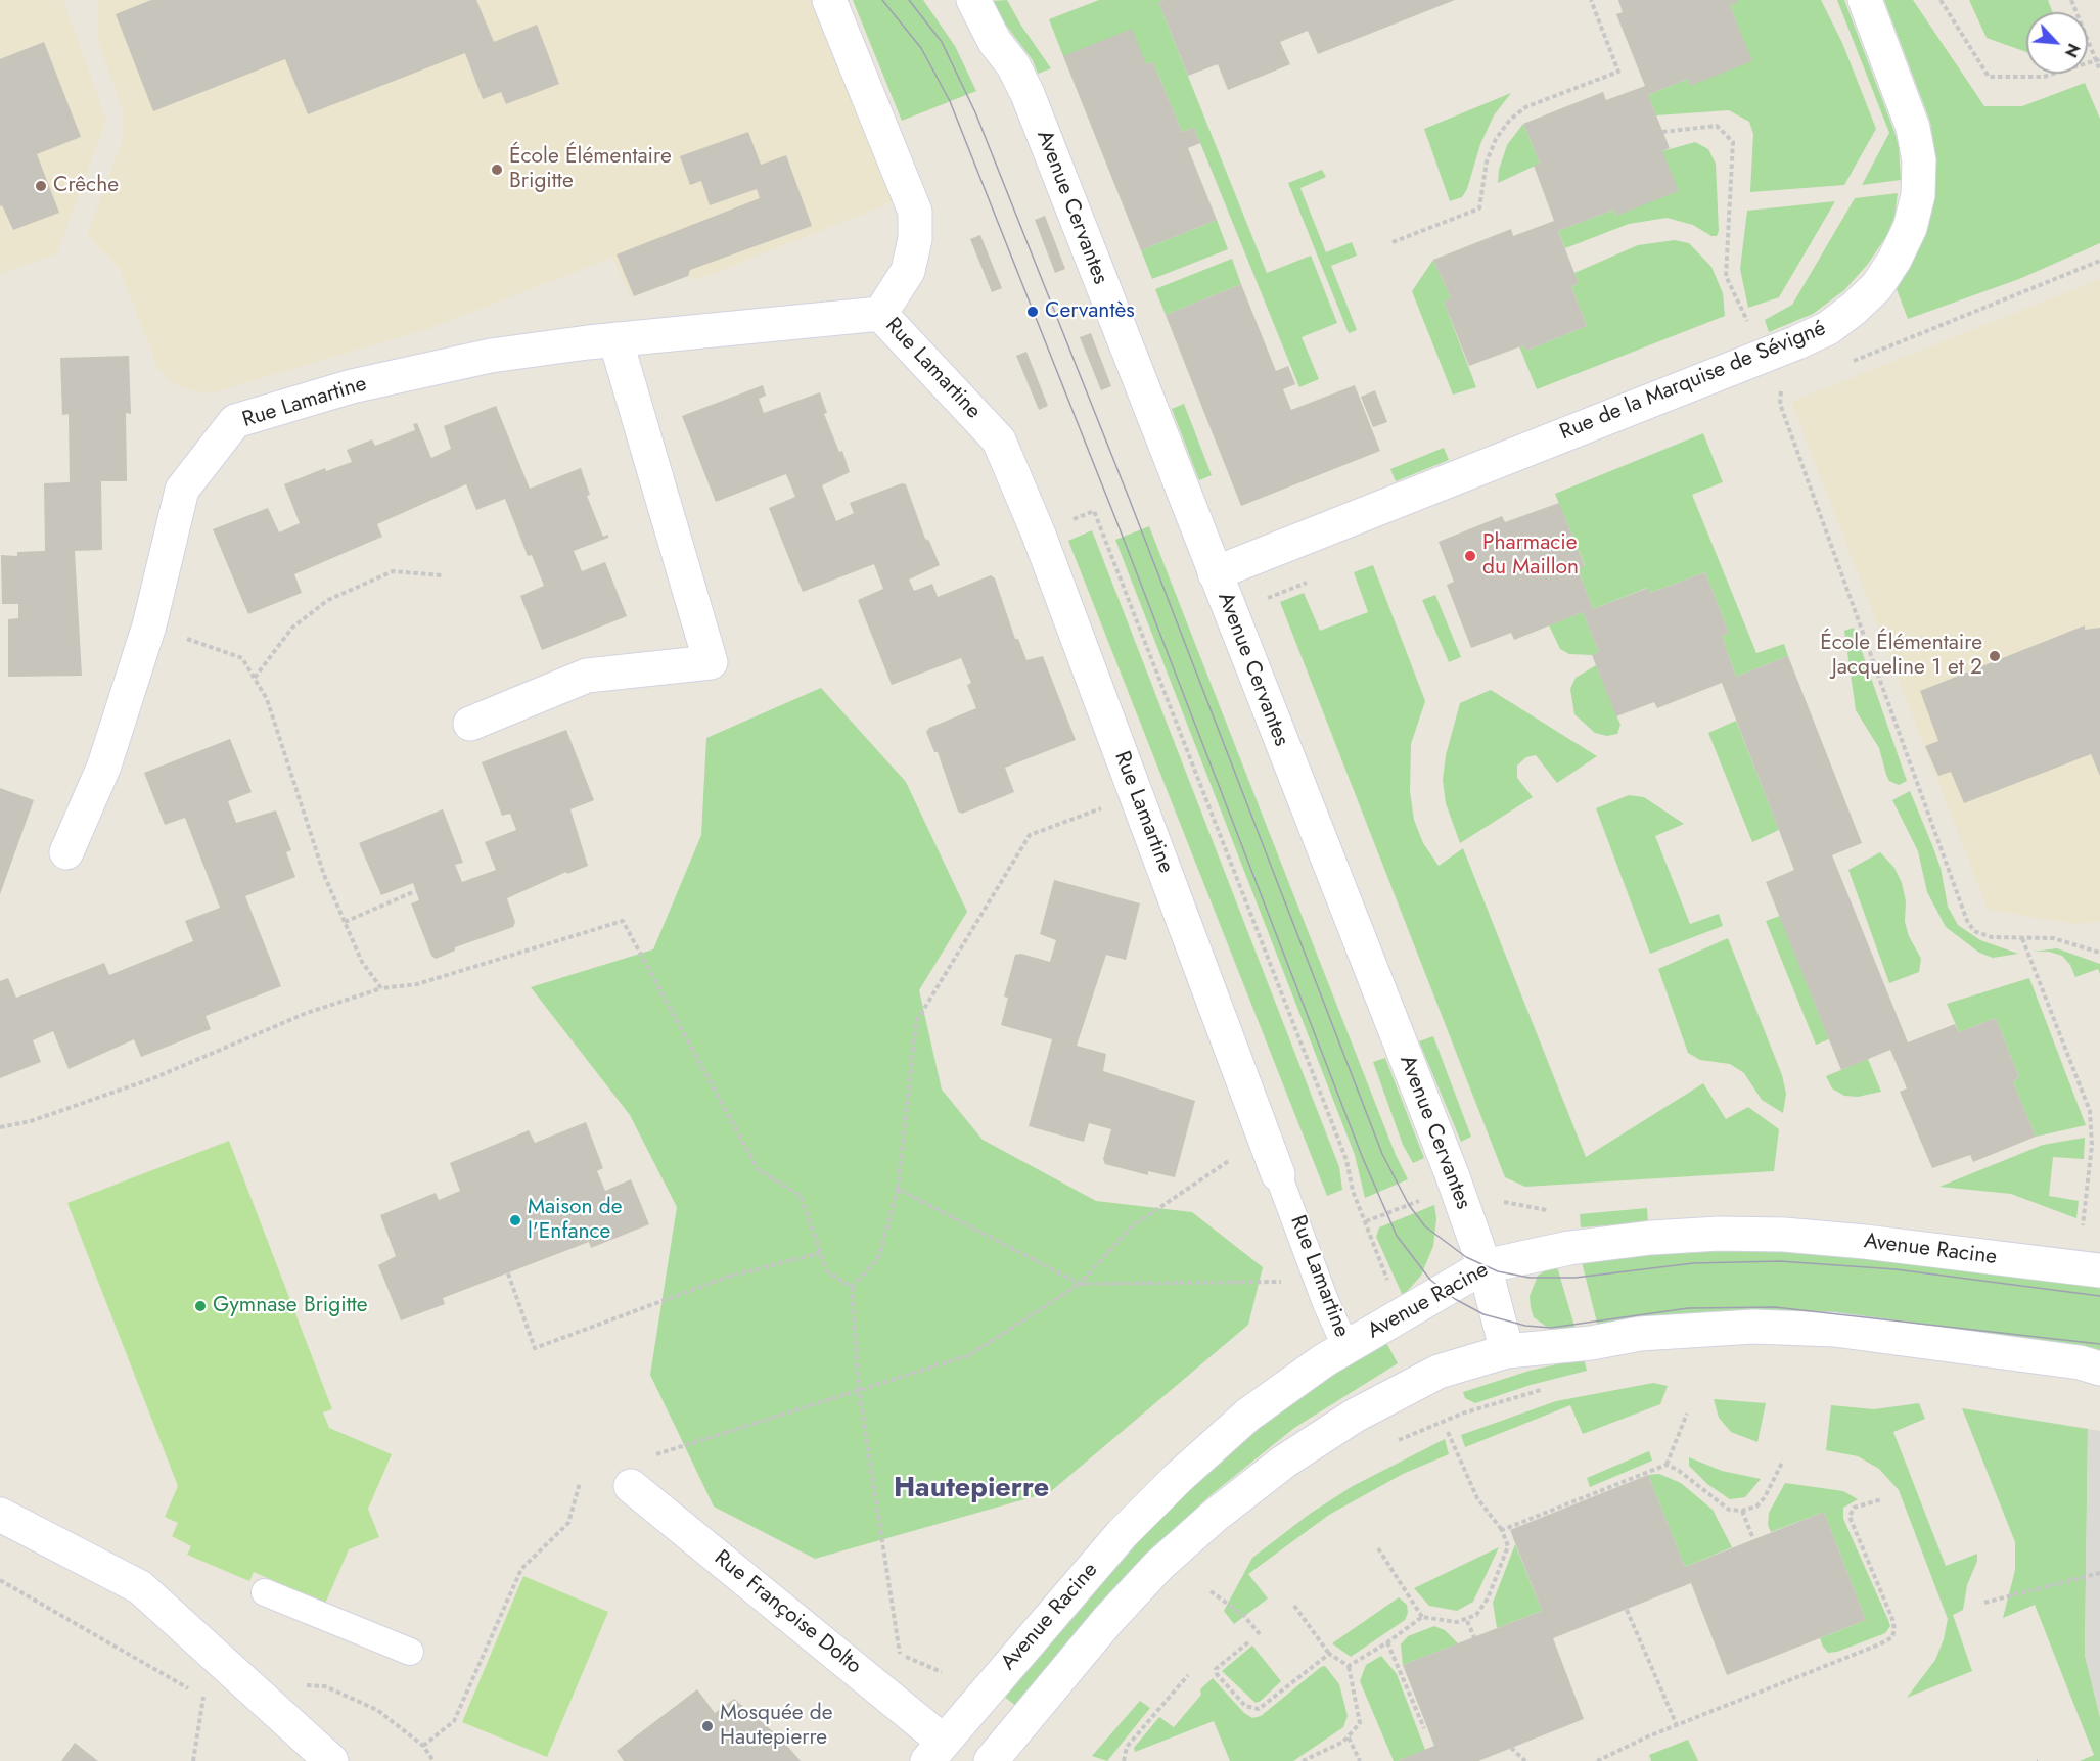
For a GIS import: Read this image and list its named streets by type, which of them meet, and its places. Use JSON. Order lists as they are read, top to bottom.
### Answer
{
  "streets": {
    "street": [
      "Avenue Cervantes",
      "Rue Lamartine",
      "Rue de la Marquise de Sévigné",
      "Avenue Racine",
      "Rue Françoise Dolto"
    ]
  },
  "crossings": [
    ["Avenue Cervantes", "Rue de la Marquise de Sévigné"],
    ["Avenue Cervantes", "Avenue Racine"],
    ["Rue Lamartine", "Avenue Racine"],
    ["Avenue Racine", "Rue Françoise Dolto"]
  ],
  "districts": ["Hautepierre"],
  "places": [
    "École Élémentaire Brigitte",
    "Crêche",
    "Cervantès",
    "Pharmacie du Maillon",
    "École Élémentaire Jacqueline 1 et 2",
    "Maison de l'Enfance",
    "Gymnase Brigitte",
    "Mosquée de Hautepierre"
  ],
  "north": "bottom right"
}
